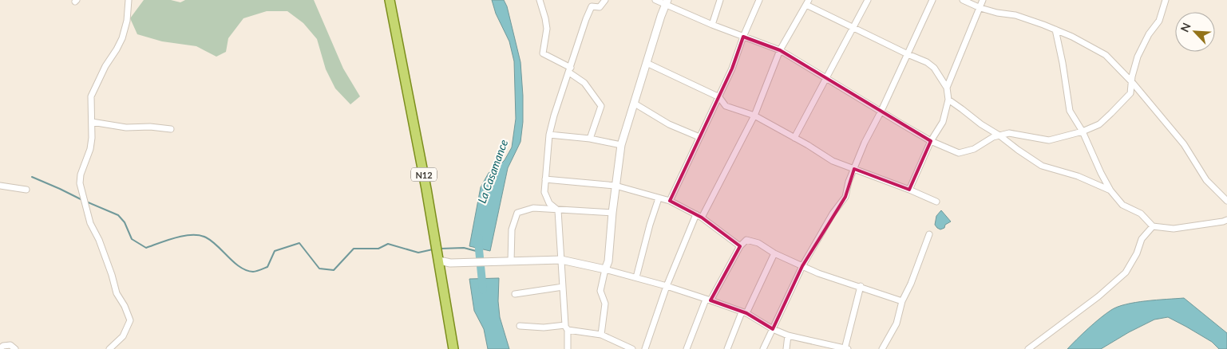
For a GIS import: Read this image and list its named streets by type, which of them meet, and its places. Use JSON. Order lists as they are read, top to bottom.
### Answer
{
  "streets": {
    "main road": ["N12"]
  },
  "water": ["La Casamance"],
  "north": "top left"
}
